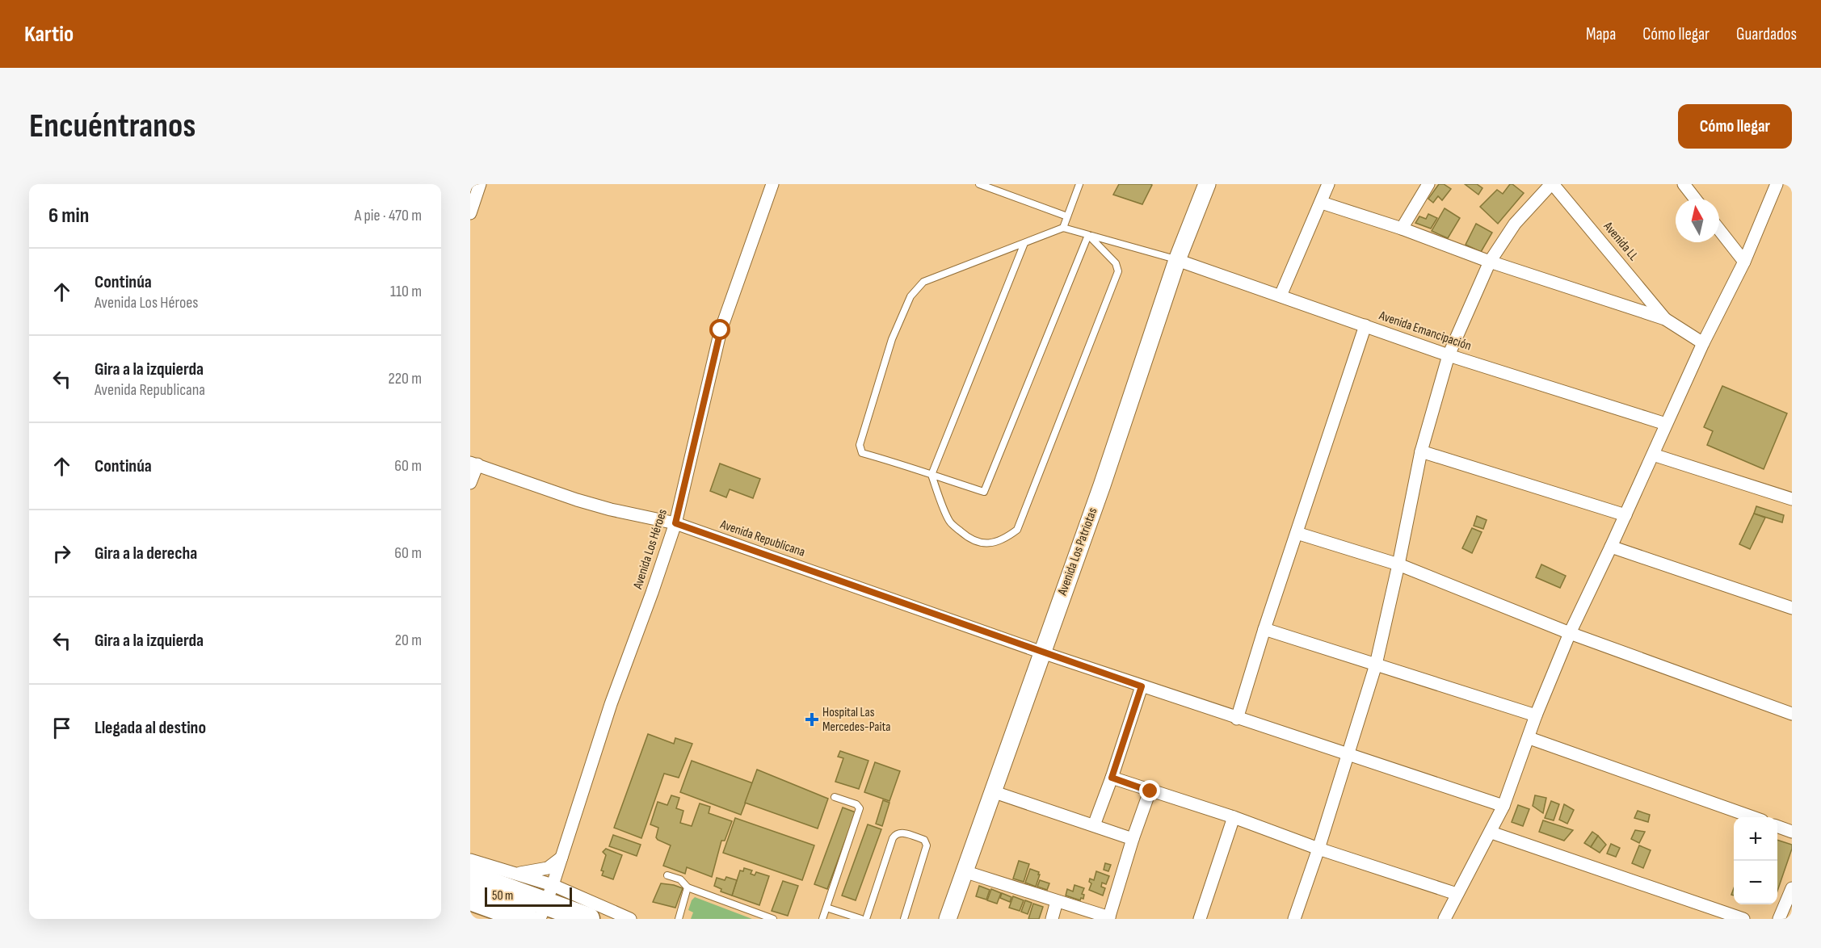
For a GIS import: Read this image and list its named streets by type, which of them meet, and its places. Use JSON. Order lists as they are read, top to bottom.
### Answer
{
  "streets": {
    "street": [
      "Avenida LL",
      "Avenida Emancipación",
      "Avenida Republicana",
      "Avenida Los Héroes",
      "Avenida Los Patriotas"
    ]
  },
  "crossings": [
    ["Avenida Emancipación", "Avenida Los Patriotas"],
    ["Avenida Republicana", "Avenida Los Héroes"],
    ["Avenida Republicana", "Avenida Los Patriotas"]
  ],
  "places": {
    "health": ["Hospital Las Mercedes-Paita"]
  },
  "scale_bar": "50 m",
  "north": "top",
  "page": {
    "header": "Kartio",
    "nav": ["Mapa", "Cómo llegar", "Guardados"],
    "buttons": "Cómo llegar",
    "title": "Encuéntranos",
    "heading": ["6 min", "A pie · 470 m"],
    "list": [
      ["Continúa", "Avenida Los Héroes", "110 m"],
      ["Gira a la izquierda", "Avenida Republicana", "220 m"],
      ["Continúa", "60 m"],
      ["Gira a la derecha", "60 m"],
      ["Gira a la izquierda", "20 m"],
      "Llegada al destino"
    ],
    "map_buttons": ["+", "−"],
    "scale": "50 m"
  }
}
